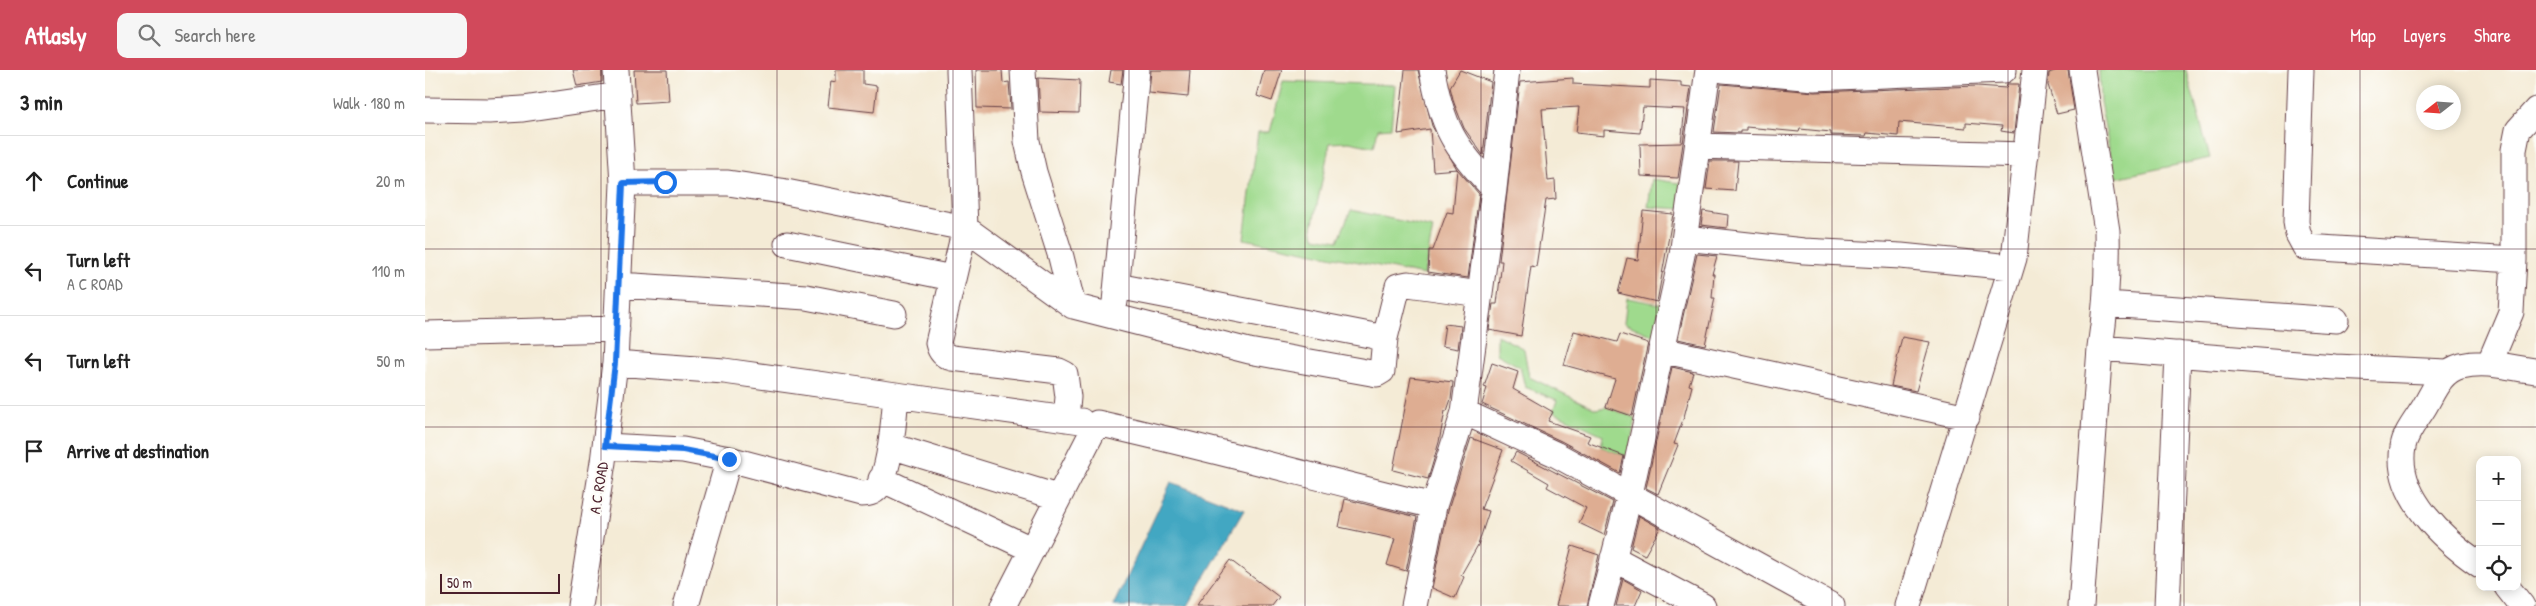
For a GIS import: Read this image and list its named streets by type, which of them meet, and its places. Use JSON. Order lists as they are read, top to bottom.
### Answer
{
  "streets": {
    "street": ["A C ROAD"]
  },
  "scale_bar": "50 m",
  "north": "left",
  "page": {
    "header": "Atlasly",
    "search": "Search here",
    "nav": ["Map", "Layers", "Share"],
    "heading": ["3 min", "Walk · 180 m"],
    "list": [
      ["Continue", "20 m"],
      ["Turn left", "A C ROAD", "110 m"],
      ["Turn left", "50 m"],
      "Arrive at destination"
    ],
    "map_buttons": ["+", "−"],
    "scale": "50 m"
  }
}
